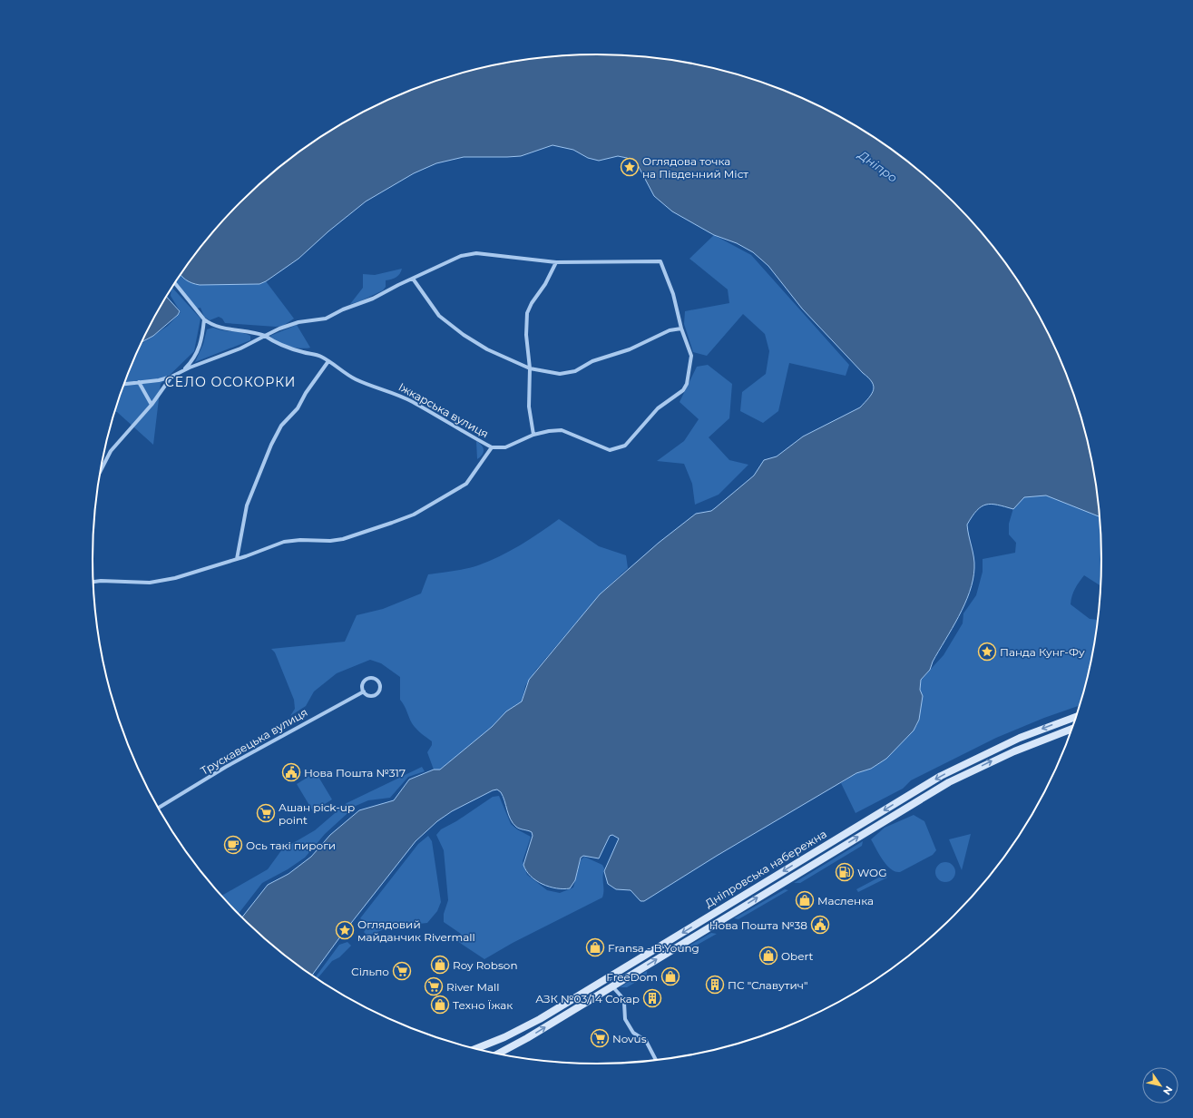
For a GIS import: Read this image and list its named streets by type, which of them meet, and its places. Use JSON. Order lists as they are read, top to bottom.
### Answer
{
  "streets": {
    "main road": ["Дніпровська набережна"],
    "street": ["Іжкарська вулиця", "Трускавецька вулиця"]
  },
  "districts": ["СЕЛО ОСОКОРКИ"],
  "water": ["Дніпро"],
  "places": {
    "place": ["Оглядова точка на Південний Міст", "Панда Кунг-Фу", "Оглядовий майданчик Rivermall"],
    "public building": ["Нова Пошта №317", "Нова Пошта №38"],
    "supermarket": [
      "Ашан pick-up point",
      "Сільпо",
      "River Mall",
      "Novus"
    ],
    "cafe": ["Ось такі пироги"],
    "fuel station": ["WOG"],
    "shop": [
      "Масленка",
      "Fransa - B.Young",
      "Obert",
      "Roy Robson",
      "FreeDom",
      "Техно Їжак"
    ],
    "building": ["ПС \"Славутич\"", "АЗК №03/14 Сокар"]
  },
  "north": "bottom right"
}
